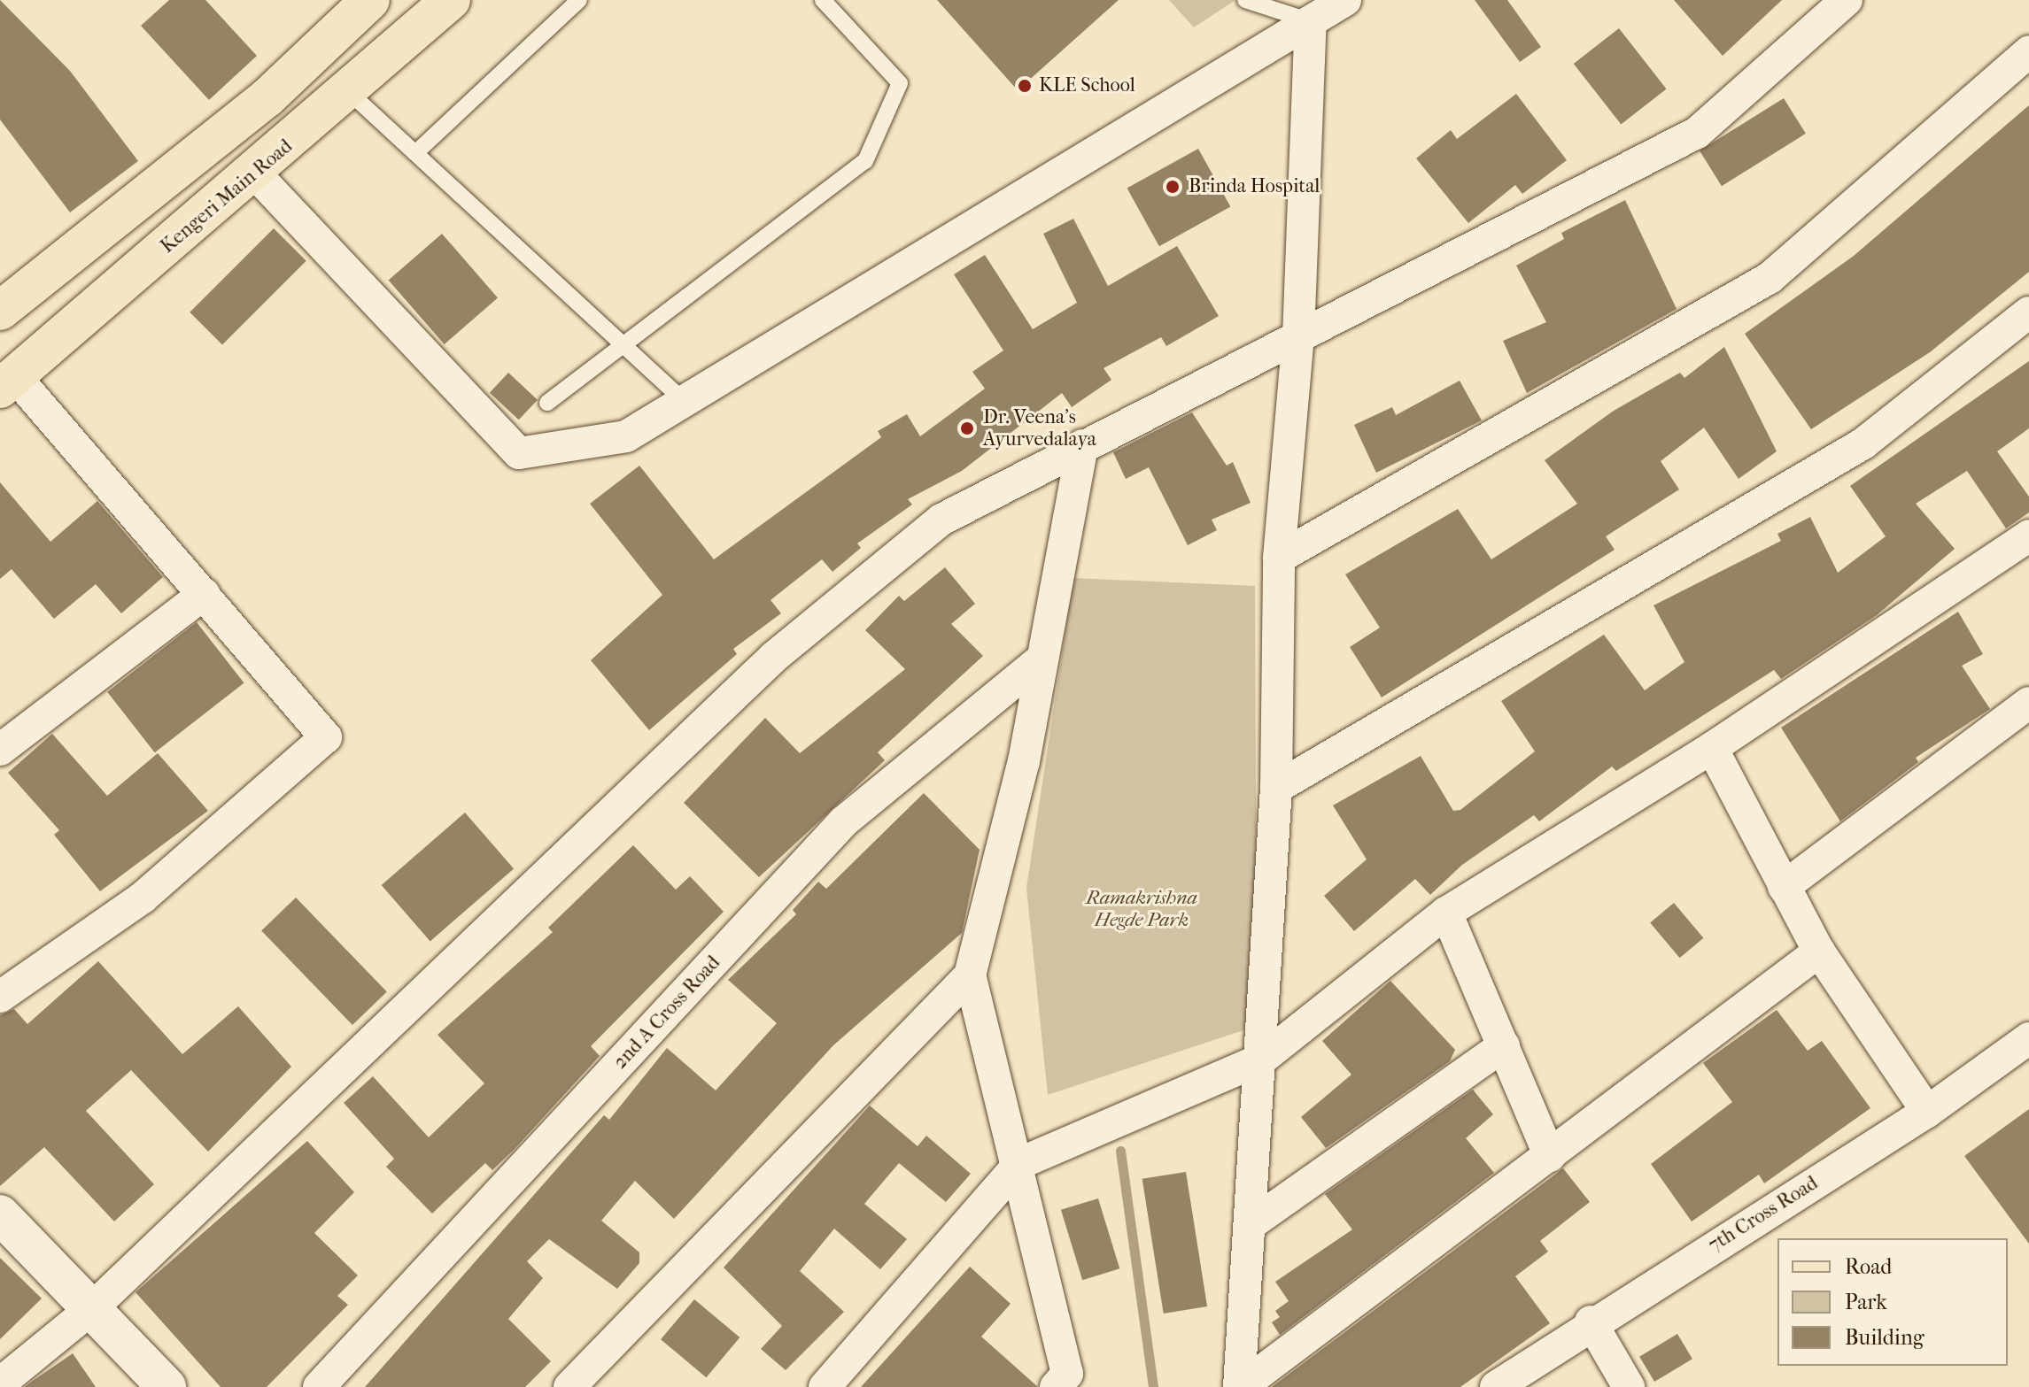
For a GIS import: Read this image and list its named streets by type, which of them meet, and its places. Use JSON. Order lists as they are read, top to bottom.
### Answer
{
  "streets": {
    "main road": ["Kengeri Main Road"],
    "street": ["2nd A Cross Road", "7th Cross Road"]
  },
  "parks": ["Ramakrishna Hegde Park"],
  "places": ["KLE School", "Brinda Hospital", "Dr. Veena's Ayurvedalaya"],
  "legend": ["Road", "Park", "Building"]
}
